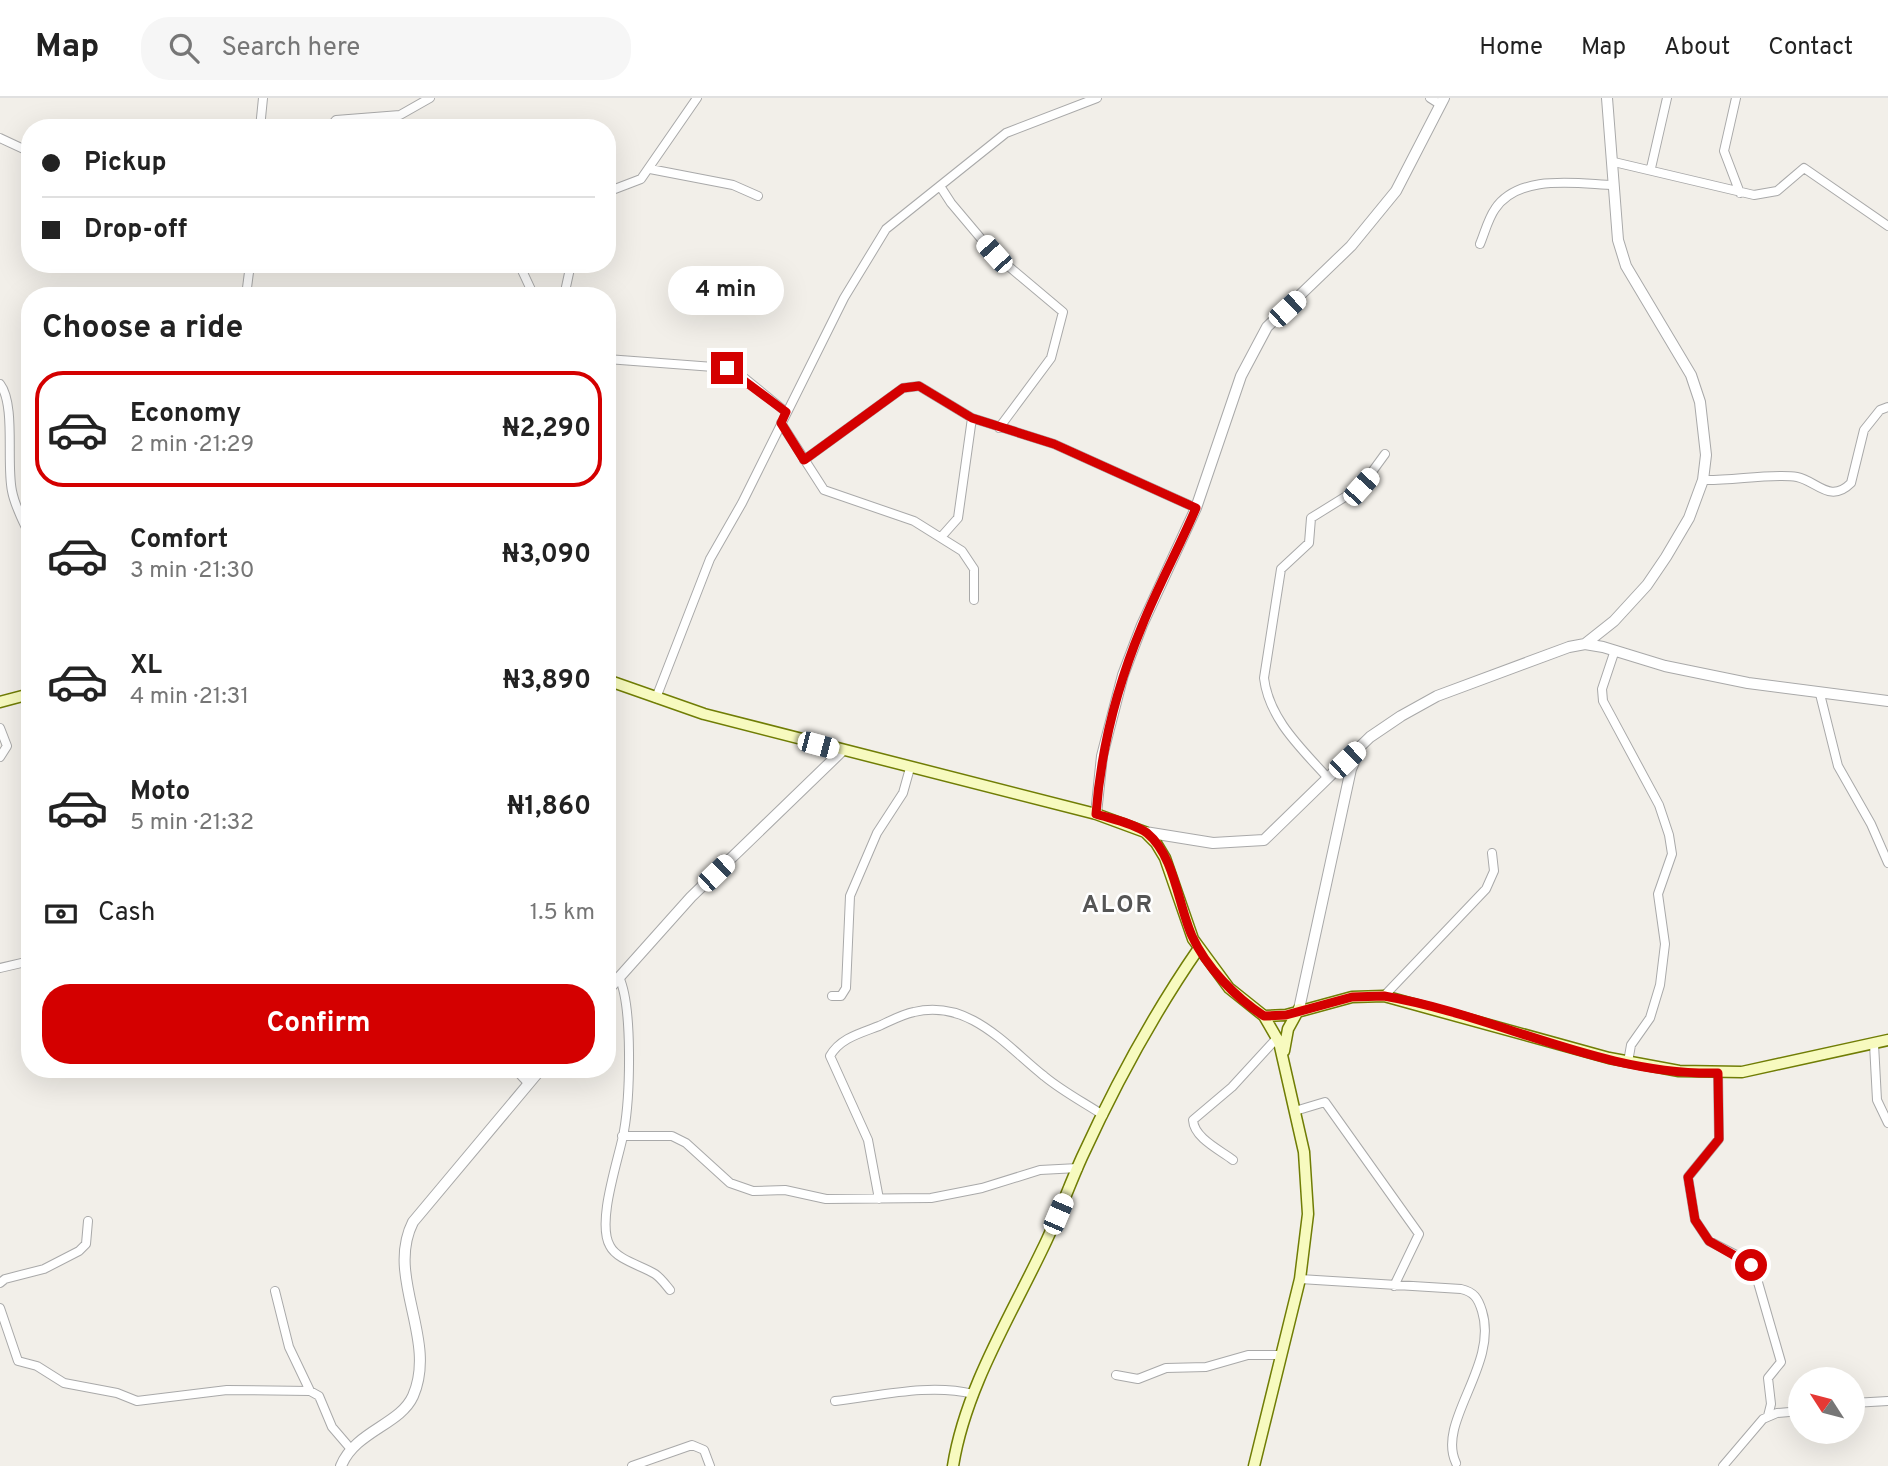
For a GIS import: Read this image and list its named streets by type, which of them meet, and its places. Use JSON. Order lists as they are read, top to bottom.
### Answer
{
  "districts": ["ALOR"],
  "north": "top left",
  "page": {
    "header": "Map",
    "search": "Search here",
    "nav": [
      "Home",
      "Map",
      "About",
      "Contact"
    ],
    "banner": ["Pickup", "Drop-off"],
    "bubble": "4 min",
    "heading": "Choose a ride",
    "list": [
      {
        "name": "Economy",
        "note": "2 min · 21:29",
        "value": "₦2,290"
      },
      {
        "name": "Comfort",
        "note": "3 min · 21:30",
        "value": "₦3,090"
      },
      {
        "name": "XL",
        "note": "4 min · 21:31",
        "value": "₦3,890"
      },
      {
        "name": "Moto",
        "note": "5 min · 21:32",
        "value": "₦1,860"
      }
    ],
    "pay": ["Cash", "1.5 km"],
    "buttons": "Confirm"
  }
}
